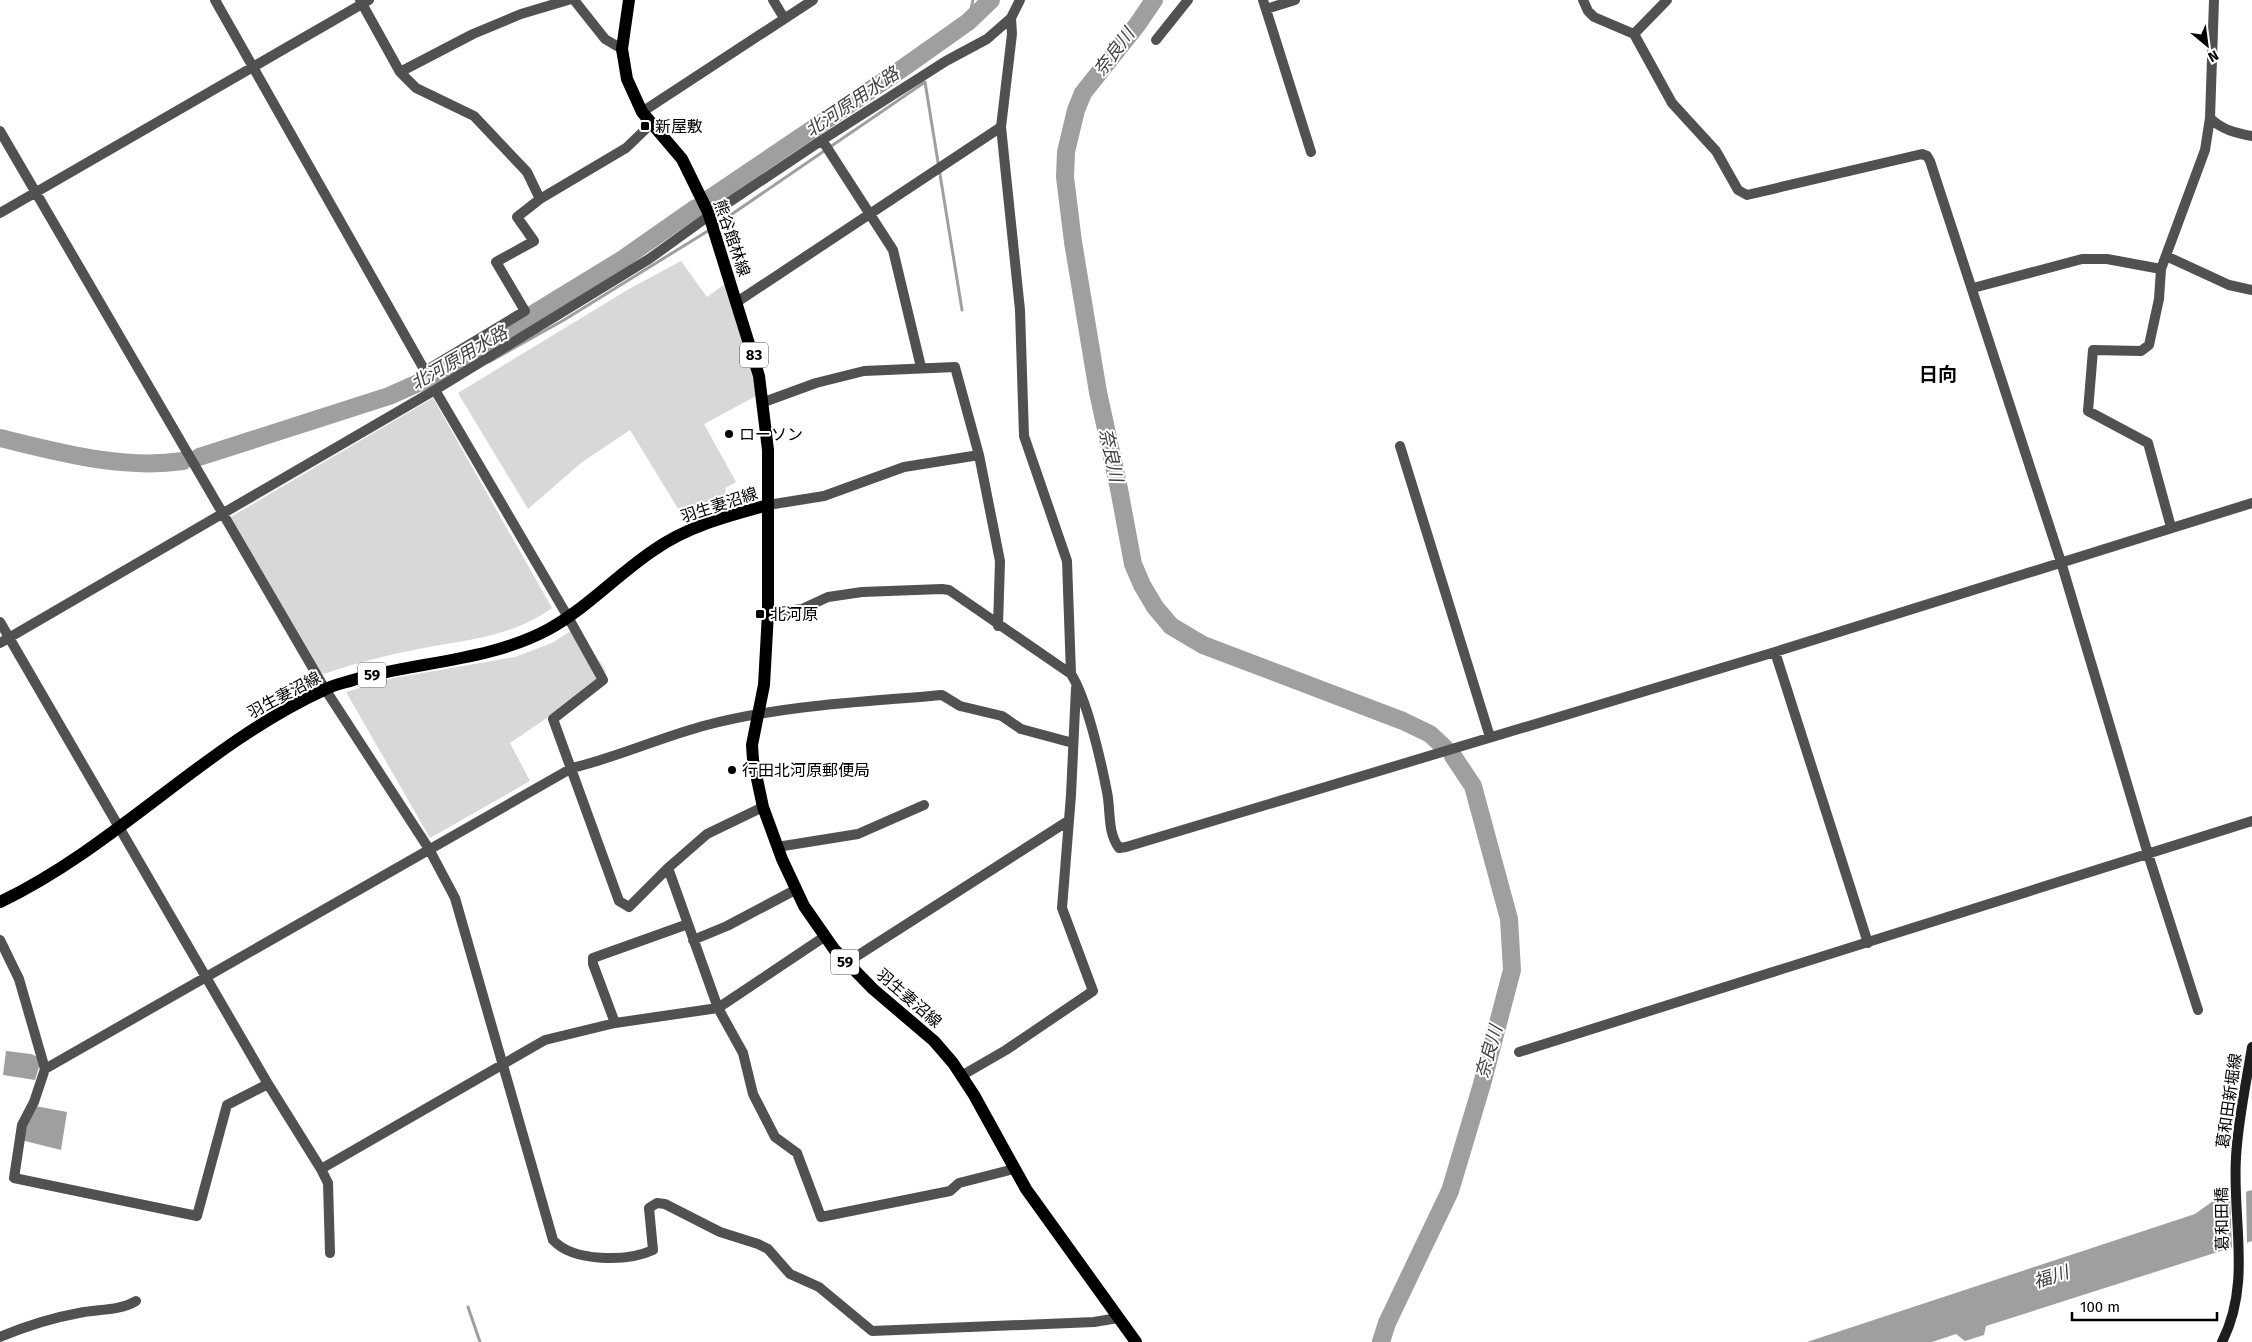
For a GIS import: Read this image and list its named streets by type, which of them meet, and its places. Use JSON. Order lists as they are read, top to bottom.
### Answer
{
  "streets": {
    "main road": [
      "熊谷館林線",
      "83",
      "羽生妻沼線",
      "59",
      "葛和田新堀線",
      "葛和田橋"
    ]
  },
  "crossings": [
    ["熊谷館林線", "羽生妻沼線"],
    ["葛和田新堀線", "葛和田橋"]
  ],
  "districts": ["日向"],
  "water": ["奈良川", "北河原用水路", "福川"],
  "places": {
    "transit": ["新屋敷", "北河原"],
    "other": ["ローソン", "行田北河原郵便局"]
  },
  "scale_bar": "100 m",
  "north": "bottom right"
}
